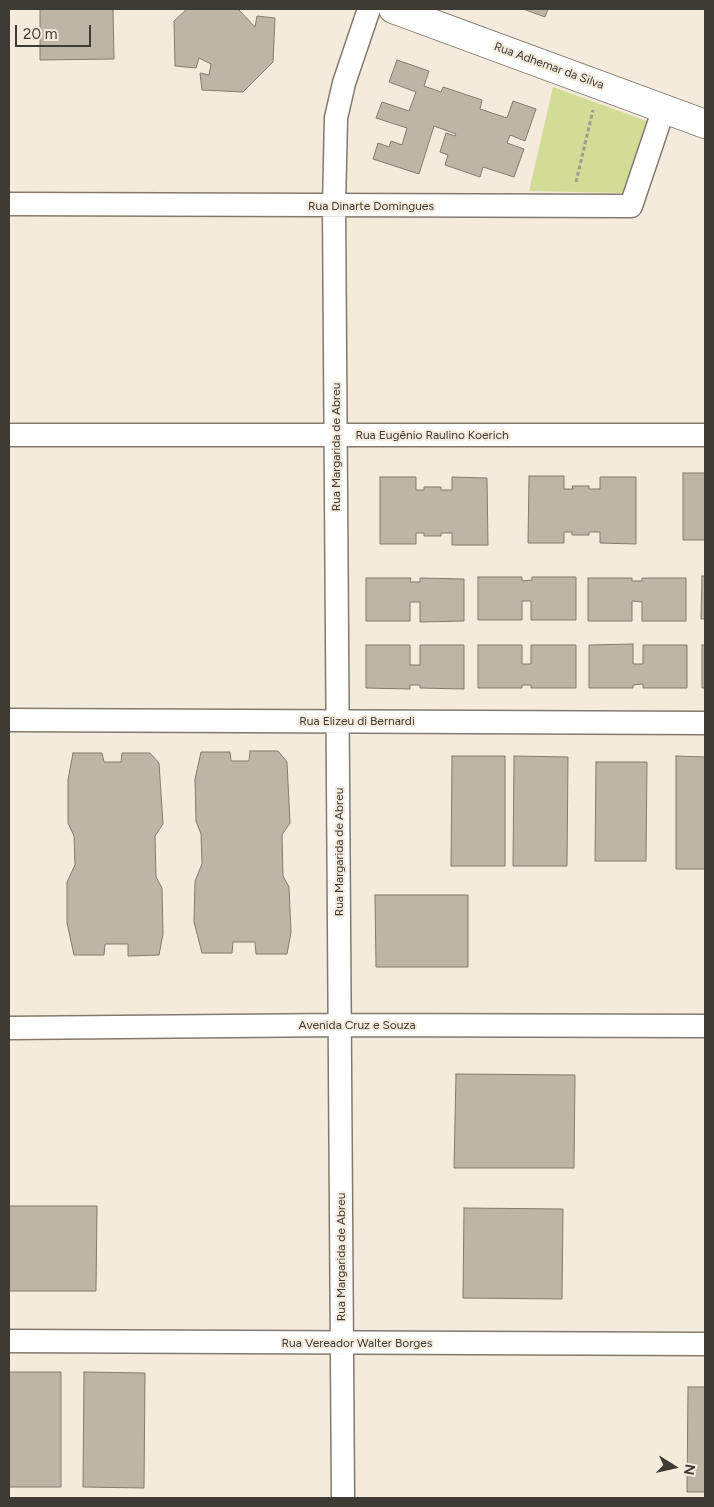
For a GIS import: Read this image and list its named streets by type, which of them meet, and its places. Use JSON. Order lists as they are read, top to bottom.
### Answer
{
  "streets": {
    "street": [
      "Rua Adhemar da Silva",
      "Rua Dinarte Domingues",
      "Rua Eugênio Raulino Koerich",
      "Rua Margarida de Abreu",
      "Rua Elizeu di Bernardi",
      "Avenida Cruz e Souza",
      "Rua Vereador Walter Borges"
    ]
  },
  "crossings": [
    ["Rua Adhemar da Silva", "Rua Dinarte Domingues"],
    ["Rua Dinarte Domingues", "Rua Margarida de Abreu"],
    ["Rua Eugênio Raulino Koerich", "Rua Margarida de Abreu"],
    ["Rua Margarida de Abreu", "Rua Elizeu di Bernardi"],
    ["Rua Margarida de Abreu", "Avenida Cruz e Souza"],
    ["Rua Margarida de Abreu", "Rua Vereador Walter Borges"]
  ],
  "scale_bar": "20 m",
  "north": "right"
}
